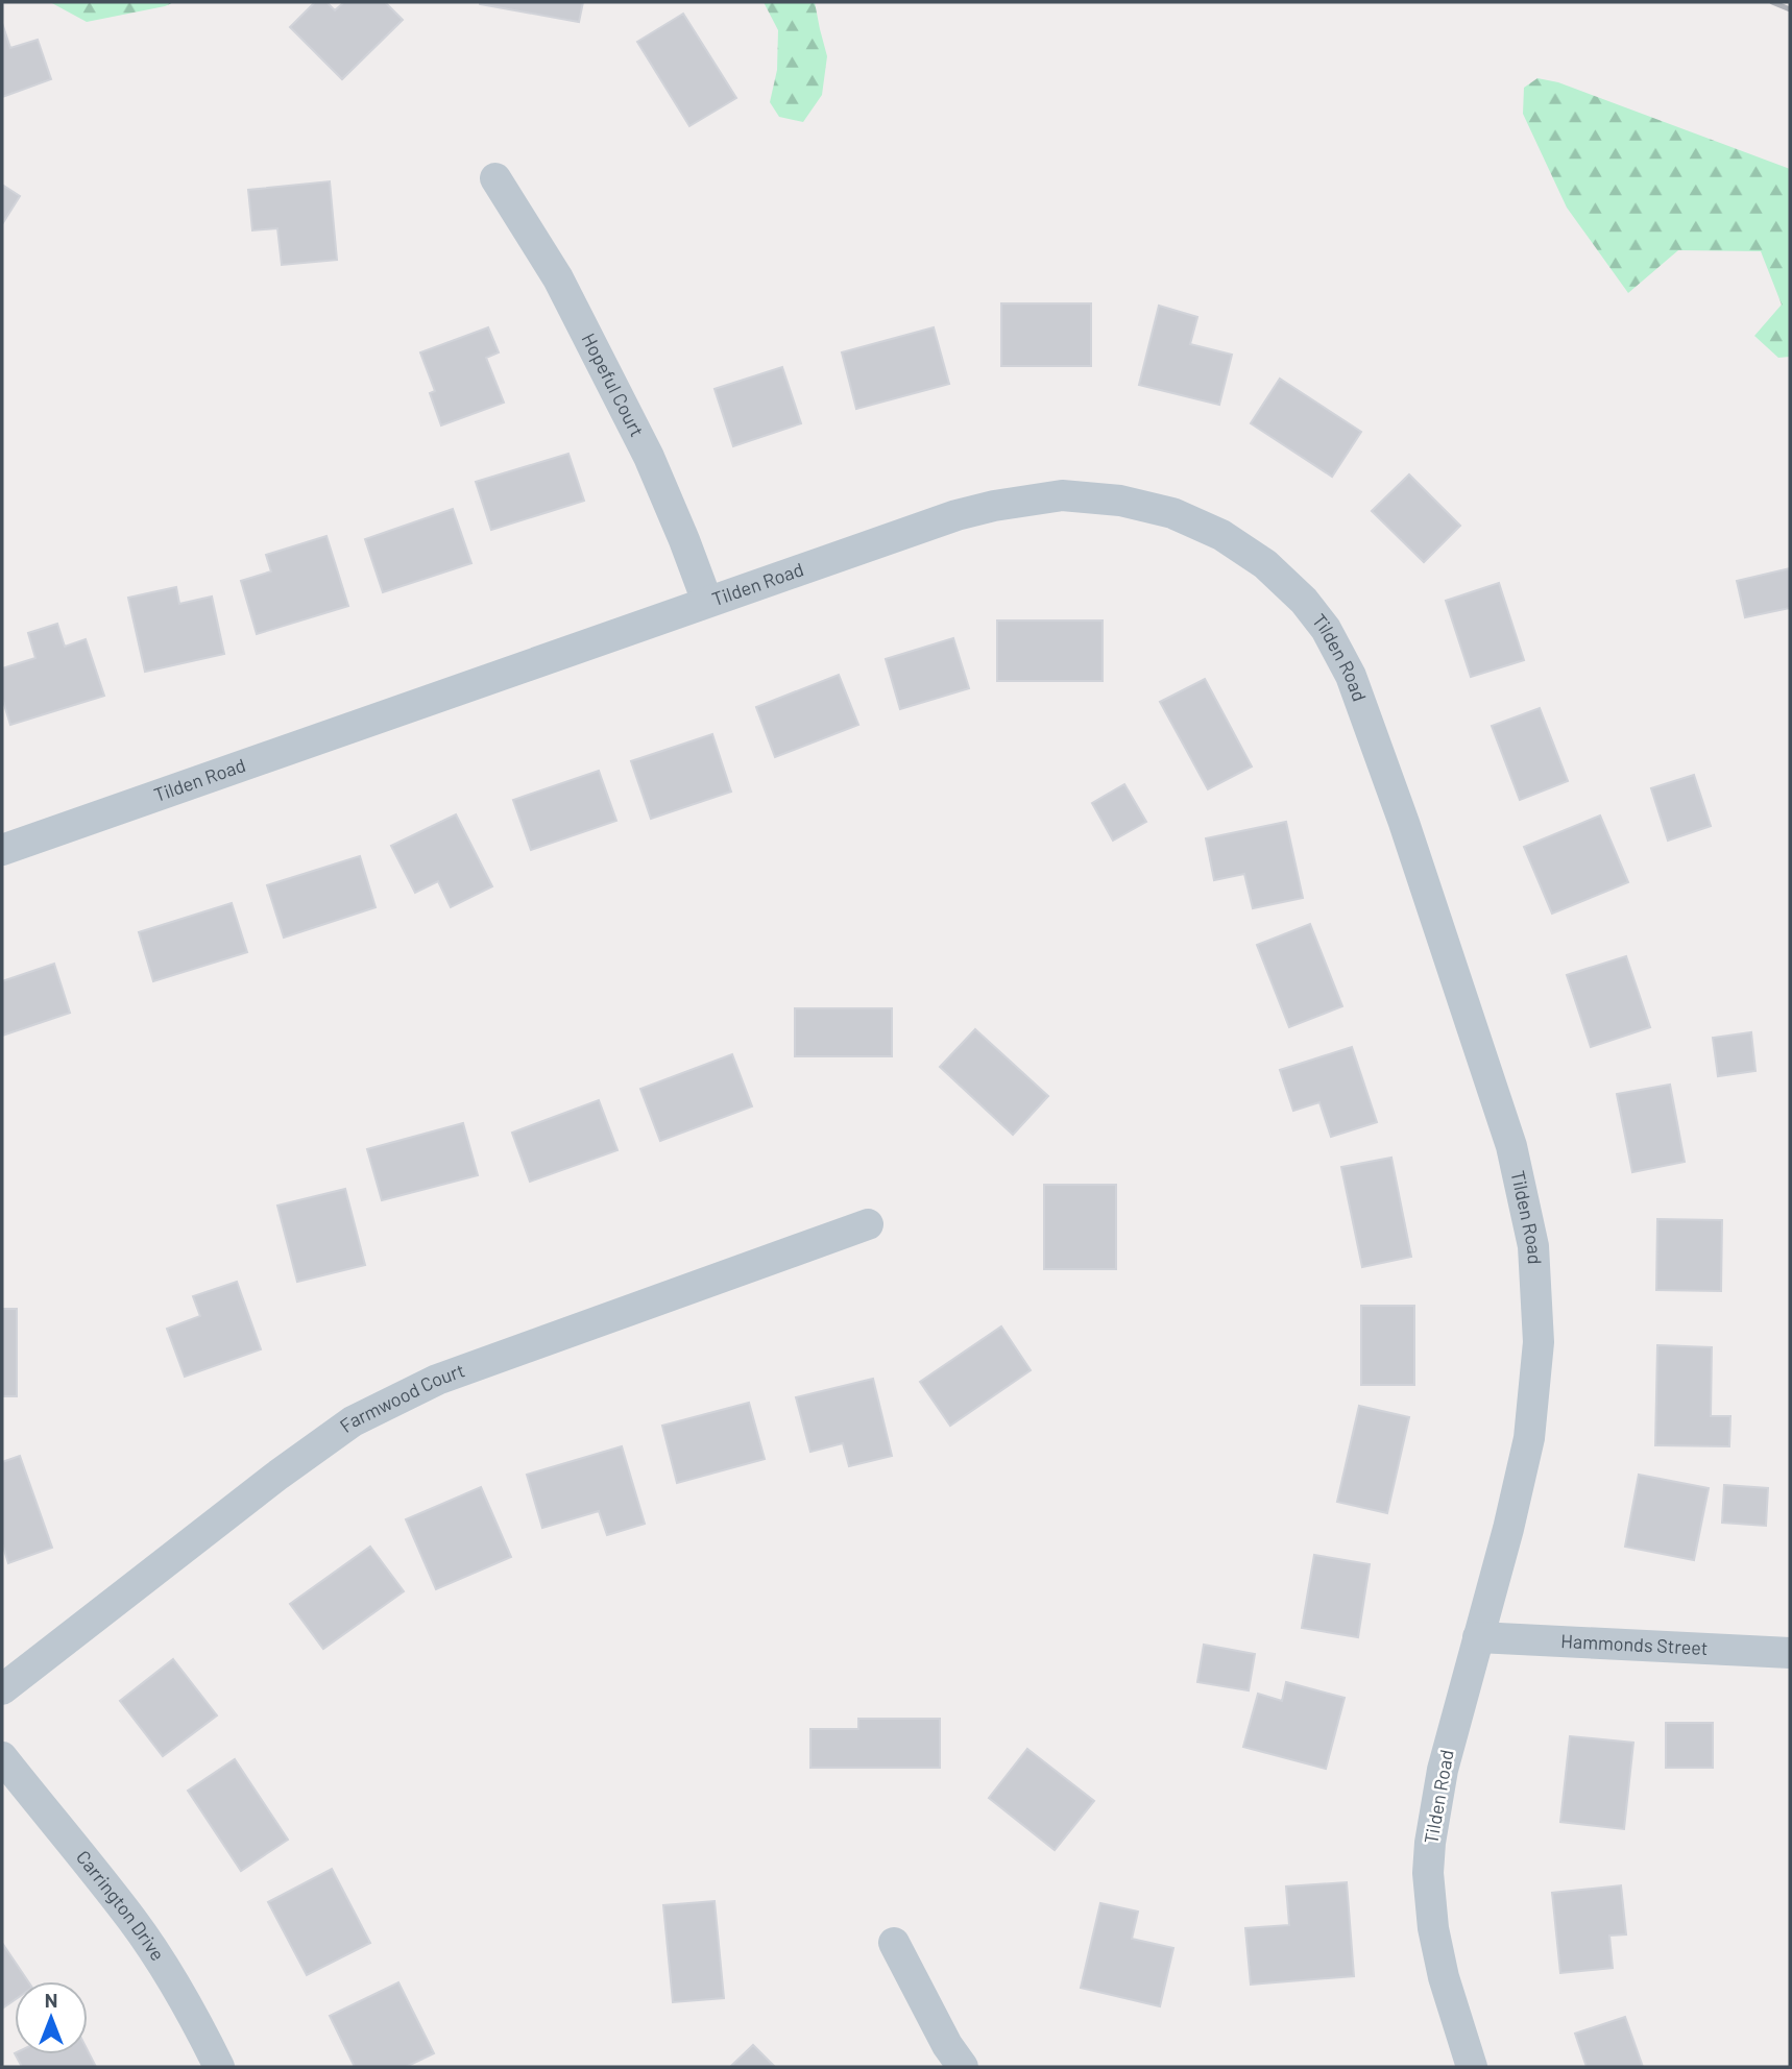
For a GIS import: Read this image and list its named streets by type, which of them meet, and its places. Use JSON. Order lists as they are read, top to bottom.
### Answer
{
  "streets": {
    "street": [
      "Hopeful Court",
      "Tilden Road",
      "Farmwood Court",
      "Hammonds Street",
      "Carrington Drive"
    ]
  },
  "crossings": [
    ["Hopeful Court", "Tilden Road"],
    ["Tilden Road", "Hammonds Street"]
  ],
  "north": "top"
}
